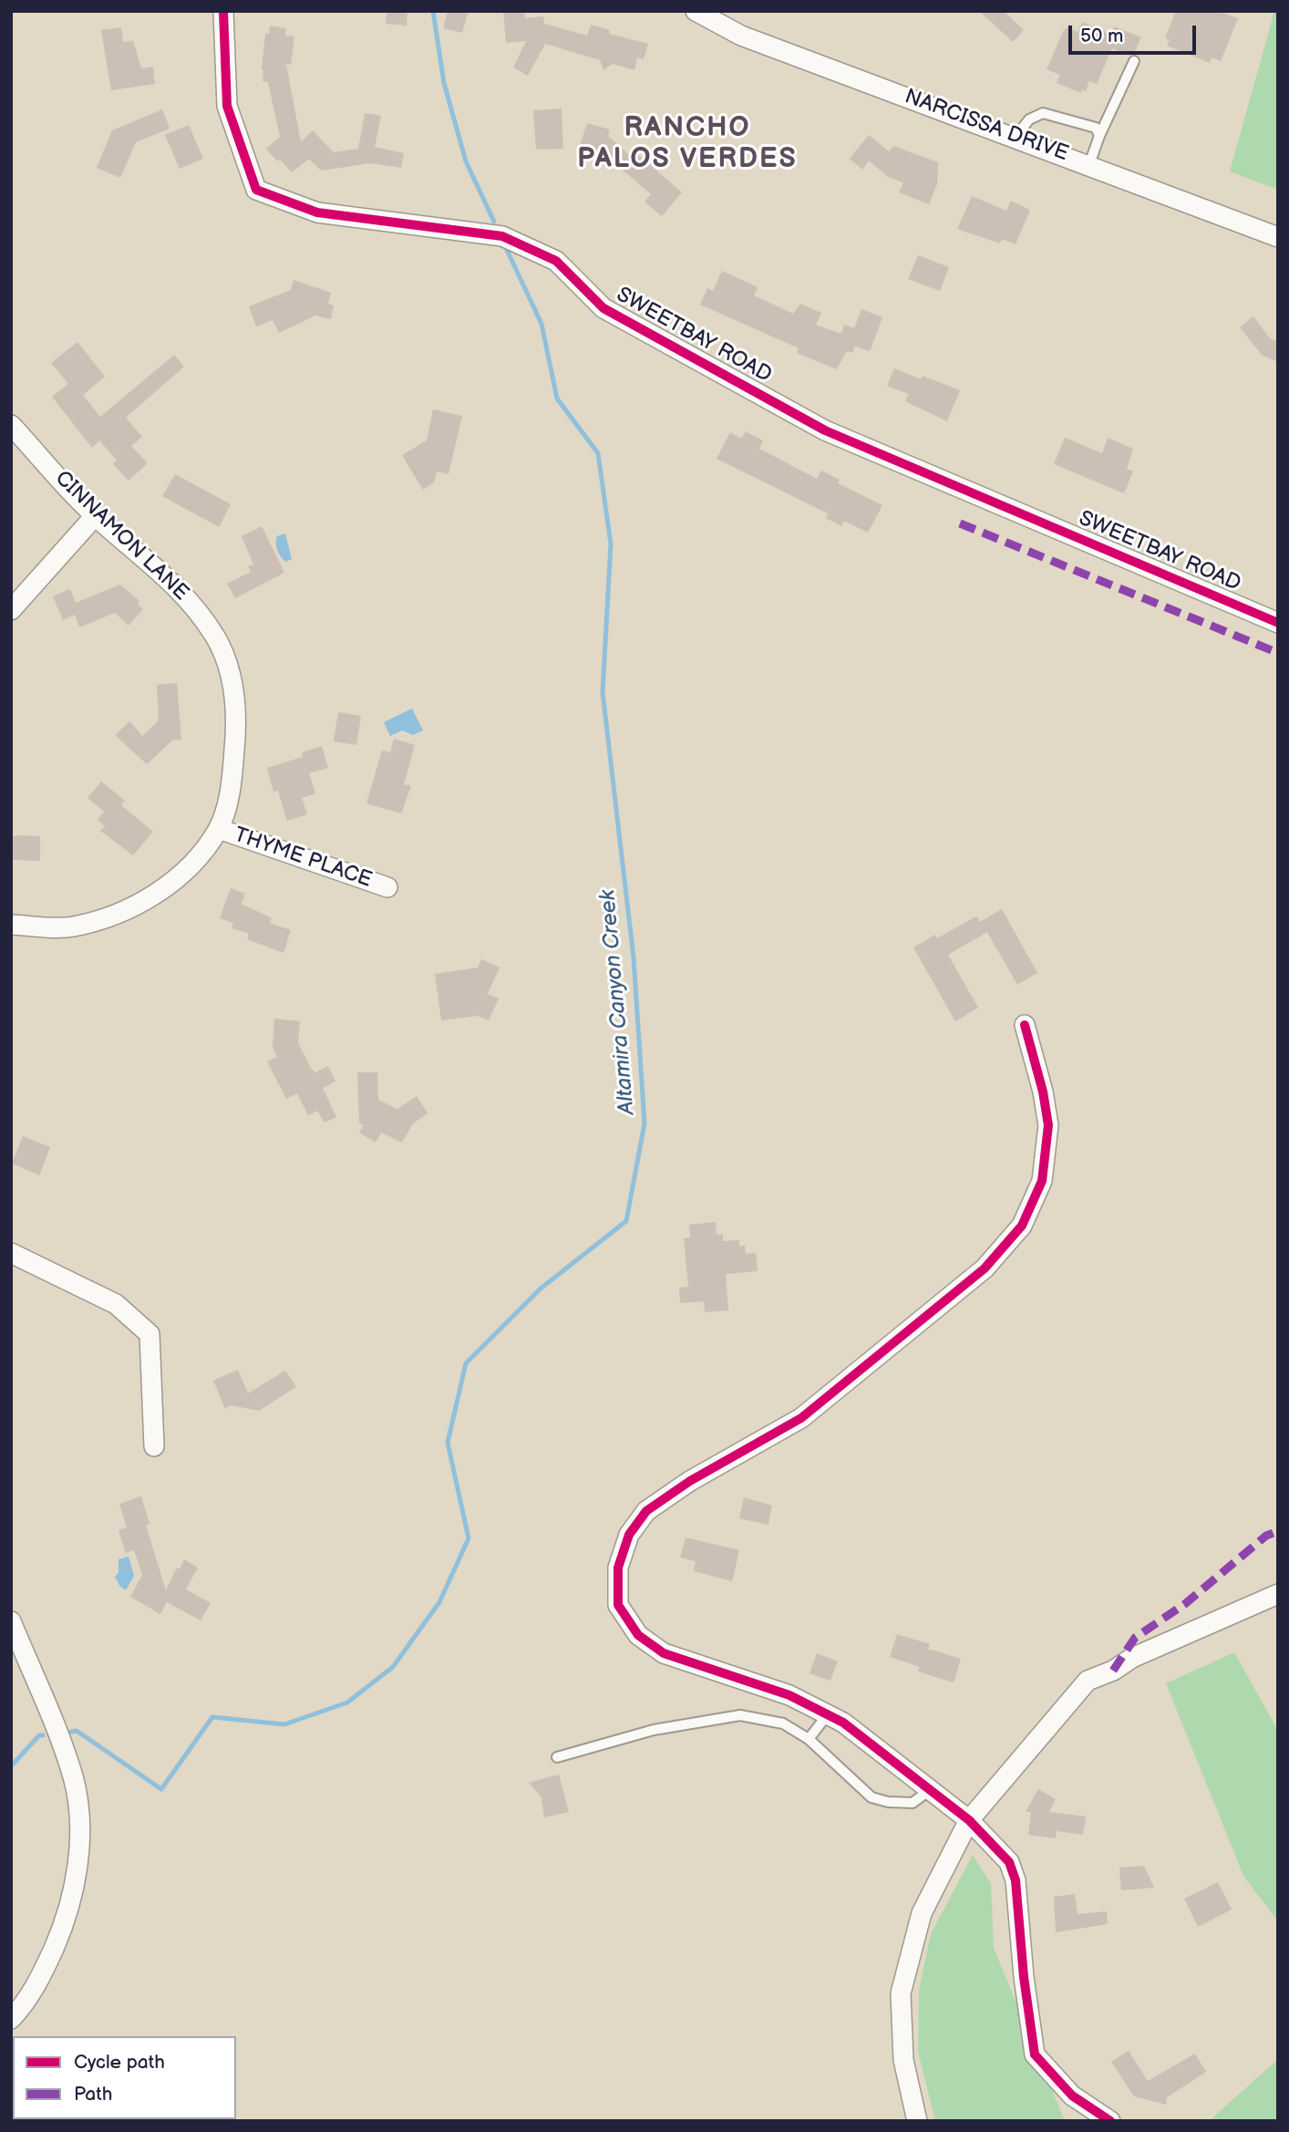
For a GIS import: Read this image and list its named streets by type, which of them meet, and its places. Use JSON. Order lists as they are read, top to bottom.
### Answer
{
  "streets": {
    "street": [
      "NARCISSA DRIVE",
      "SWEETBAY ROAD",
      "CINNAMON LANE",
      "THYME PLACE"
    ]
  },
  "crossings": [
    ["CINNAMON LANE", "THYME PLACE"]
  ],
  "districts": ["RANCHO PALOS VERDES"],
  "water": ["Altamira Canyon Creek"],
  "legend": ["Cycle path", "Path"],
  "scale_bar": "50 m"
}
